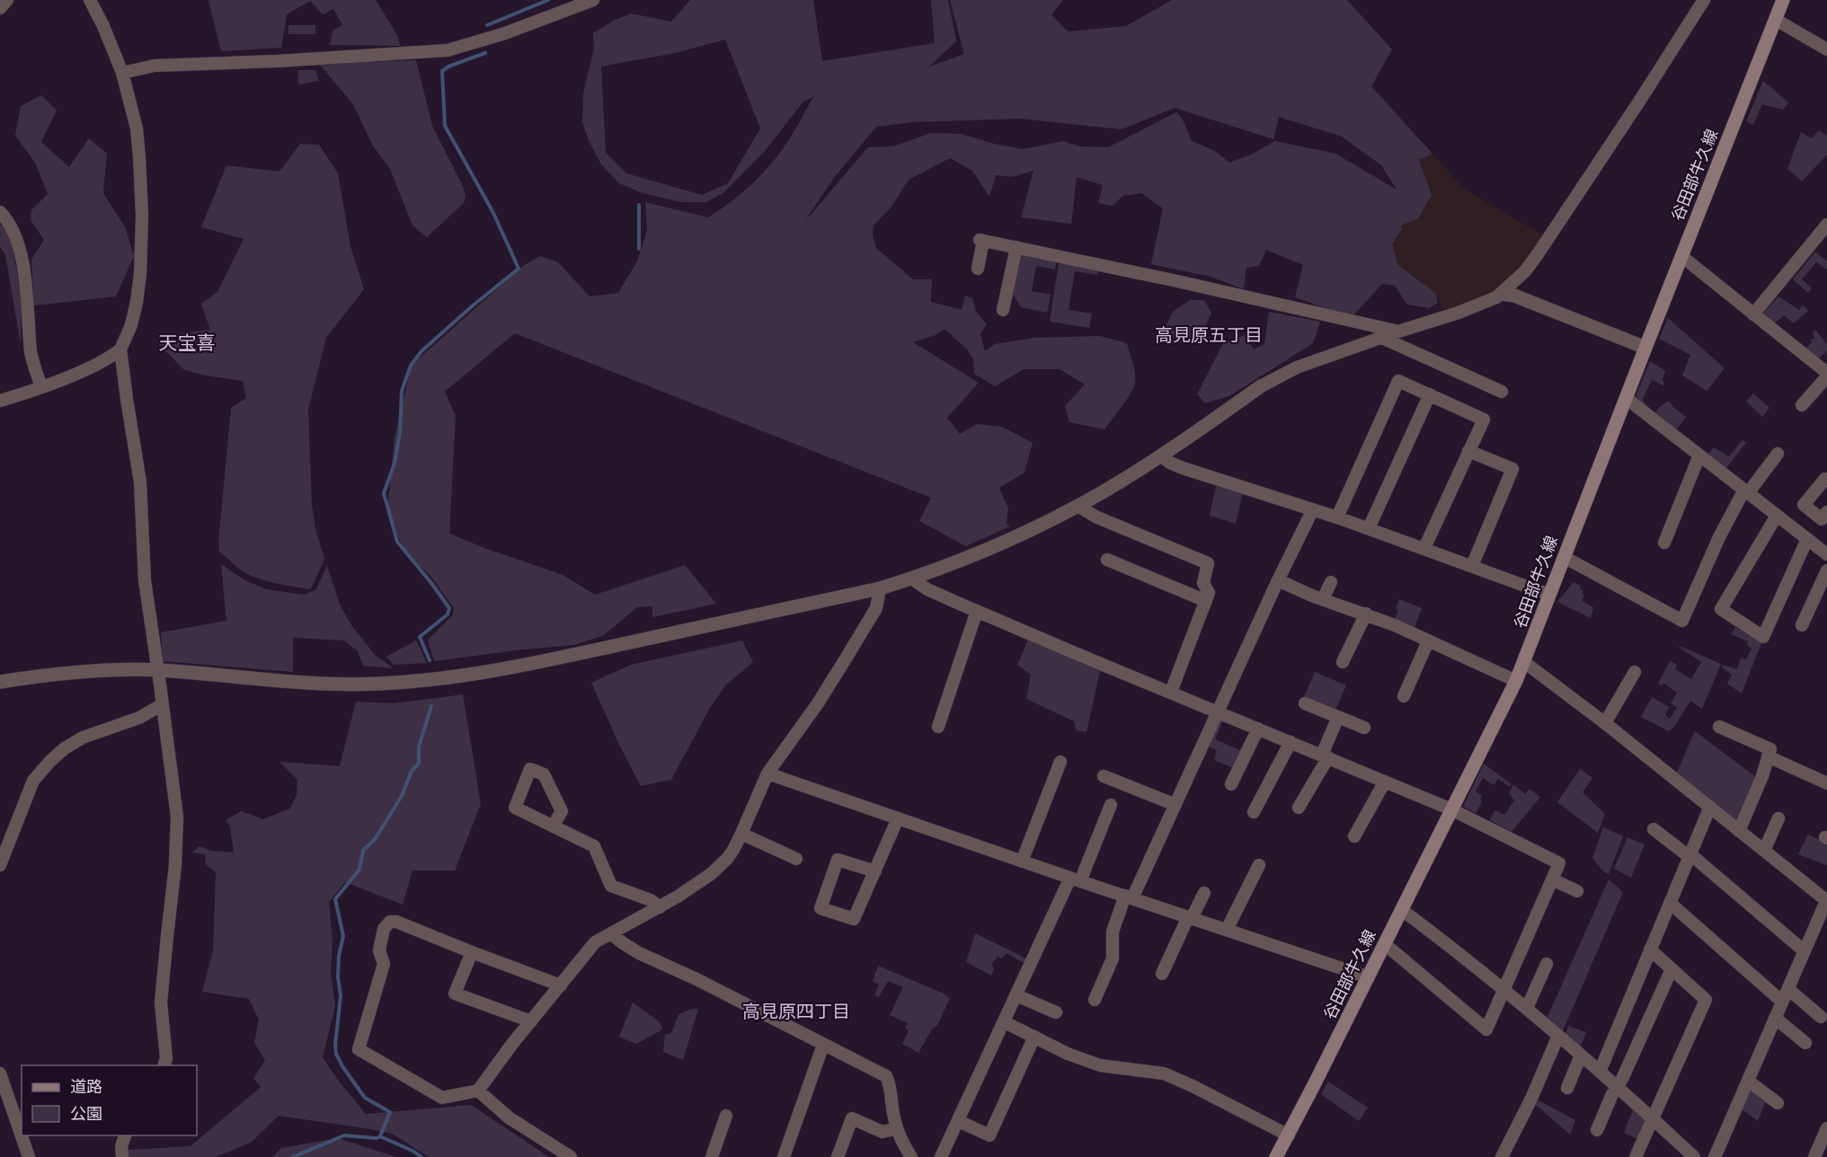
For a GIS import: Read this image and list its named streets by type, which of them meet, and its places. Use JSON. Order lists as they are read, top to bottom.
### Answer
{
  "streets": {
    "main road": ["谷田部牛久線"]
  },
  "districts": ["高見原五丁目", "天宝喜", "高見原四丁目"],
  "legend": ["道路", "公園"]
}
